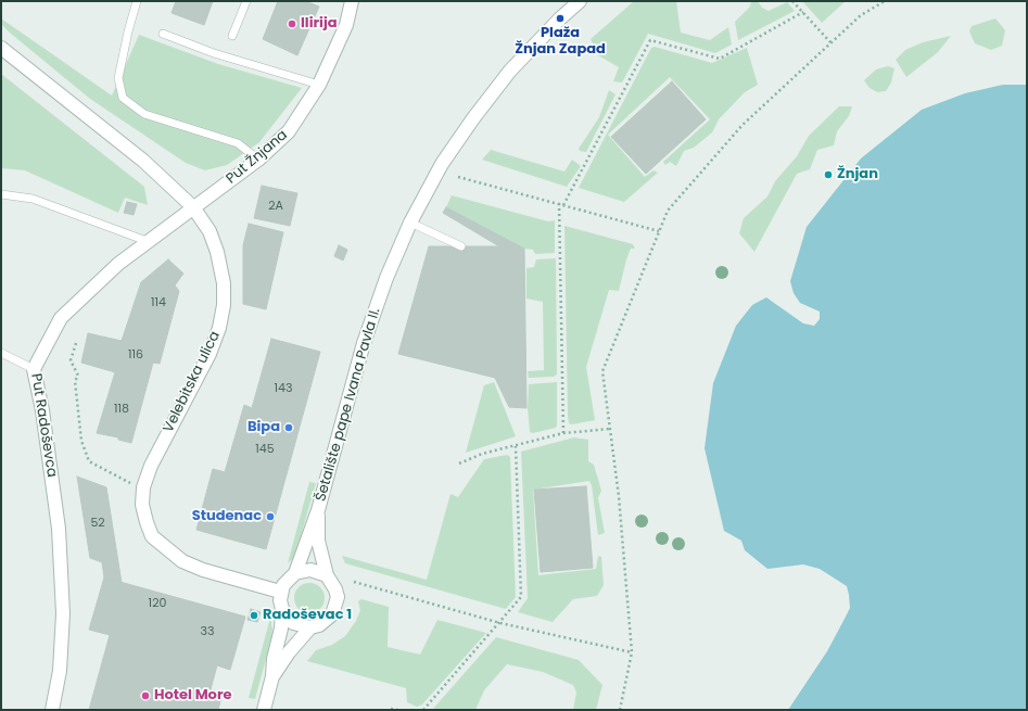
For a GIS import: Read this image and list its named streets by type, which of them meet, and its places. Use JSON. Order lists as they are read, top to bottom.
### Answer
{
  "streets": {
    "street": [
      "Put Žnjana",
      "Velebitska ulica",
      "Šetalište pape Ivana Pavla II.",
      "Put Radoševca"
    ]
  },
  "crossings": [
    ["Put Žnjana", "Velebitska ulica"],
    ["Put Žnjana", "Put Radoševca"],
    ["Velebitska ulica", "Šetalište pape Ivana Pavla II."],
    ["Velebitska ulica", "Put Radoševca"]
  ],
  "places": [
    "Plaža Žnjan Zapad",
    "Ilirija",
    "Žnjan",
    "Bipa",
    "Studenac",
    "Radoševac 1",
    "Hotel More"
  ],
  "house_numbers": [
    "2A",
    "114",
    "116",
    "143",
    "118",
    "145",
    "52",
    "120",
    "33"
  ]
}
